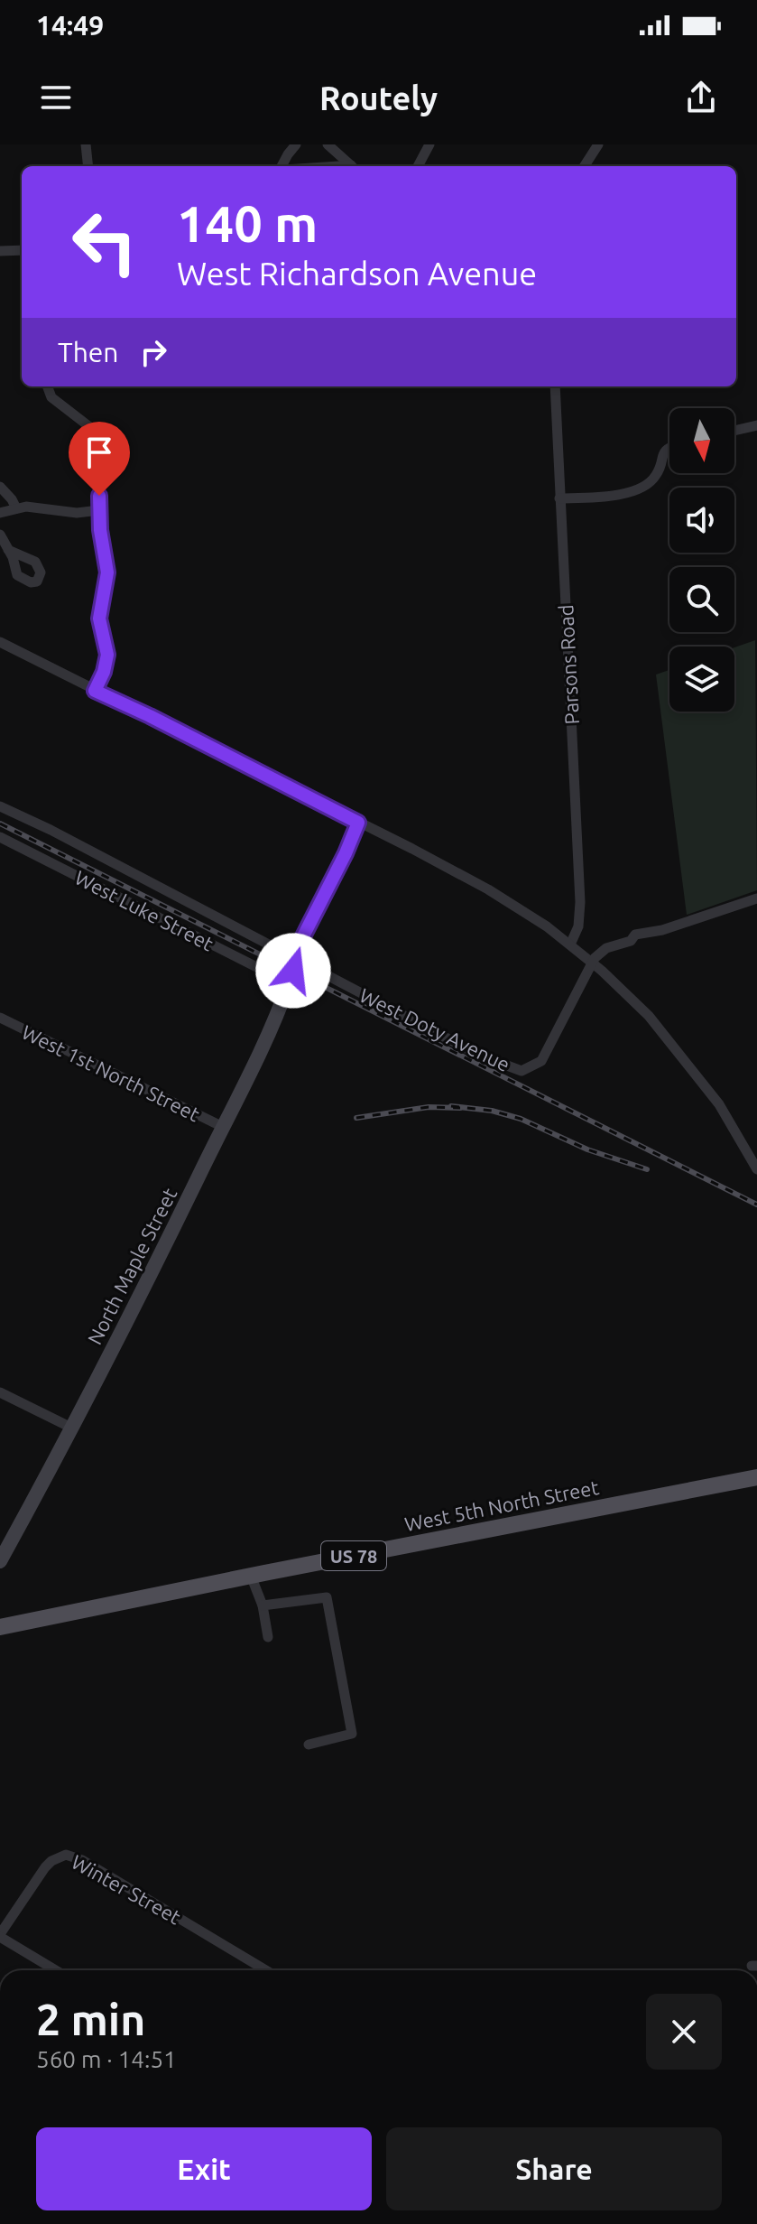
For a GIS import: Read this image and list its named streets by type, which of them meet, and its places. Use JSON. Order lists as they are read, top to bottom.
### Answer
{
  "streets": {
    "main road": ["West 5th North Street", "US 78"],
    "street": [
      "Parsons Road",
      "West Luke Street",
      "West Doty Avenue",
      "West 1st North Street",
      "North Maple Street",
      "Winter Street"
    ]
  },
  "crossings": [
    ["West Luke Street", "North Maple Street"],
    ["West 1st North Street", "North Maple Street"]
  ],
  "north": "bottom",
  "page": {
    "status": "14:49",
    "header": "Routely",
    "turn": ["140 m", "West Richardson Avenue"],
    "then": "Then",
    "heading": ["2 min", "560 m · 14:51"],
    "buttons": ["Exit", "Share"]
  }
}
